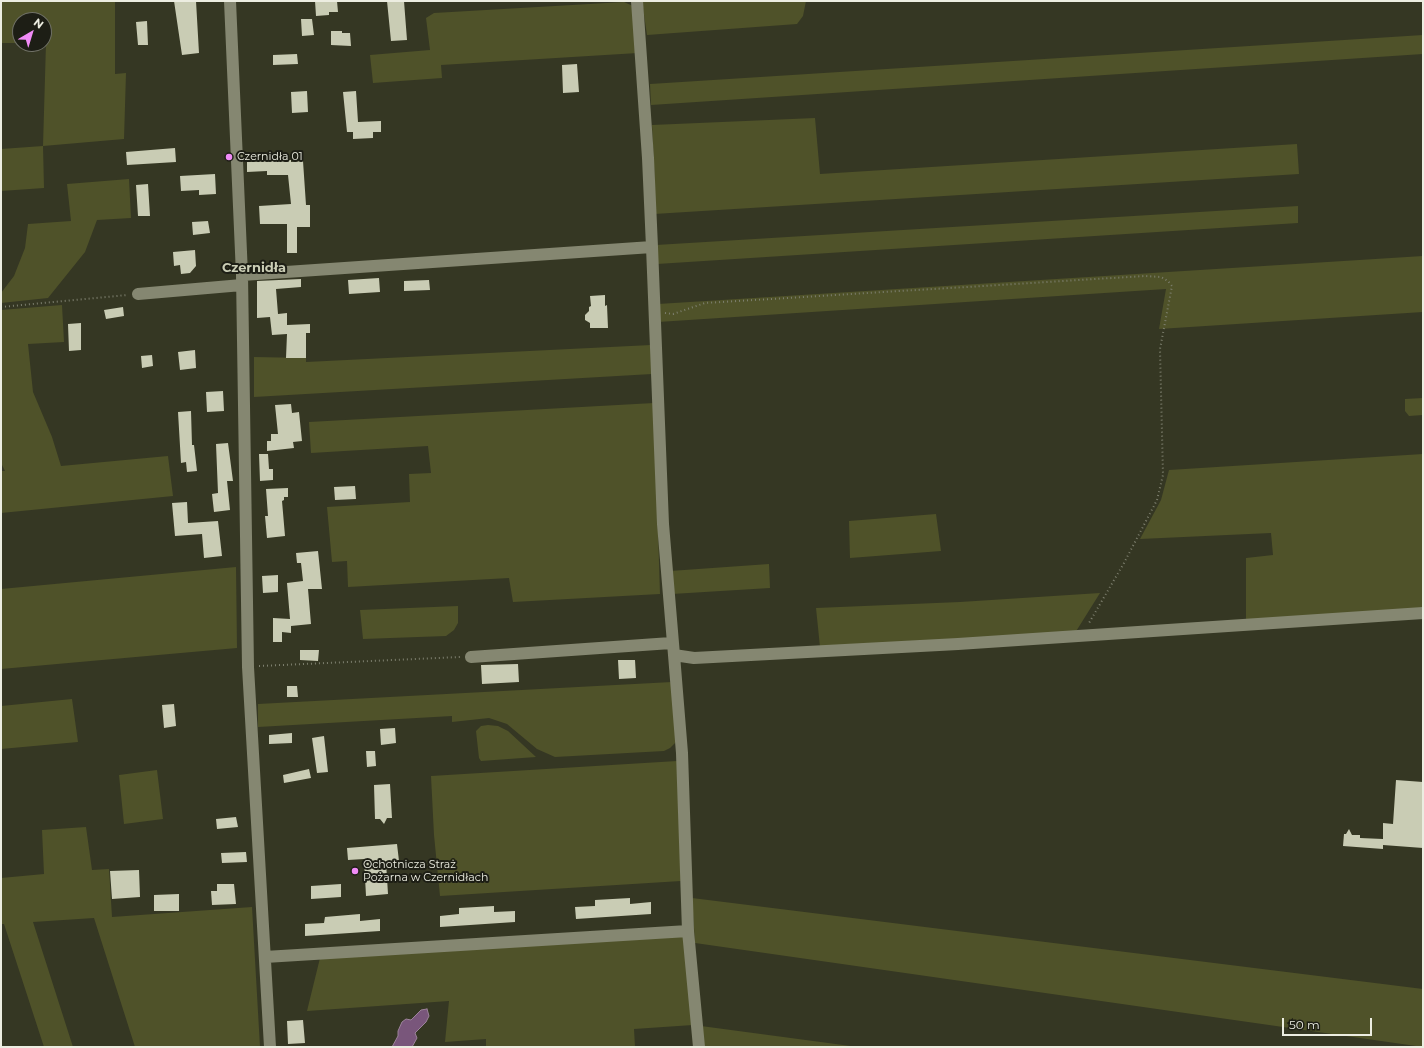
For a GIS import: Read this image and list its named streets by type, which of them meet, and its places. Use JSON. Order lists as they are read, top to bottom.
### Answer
{
  "districts": ["Czernidła"],
  "places": ["Czernidła 01", "Ochotnicza Straż Pożarna w Czernidłach"],
  "scale_bar": "50 m",
  "north": "top right"
}
